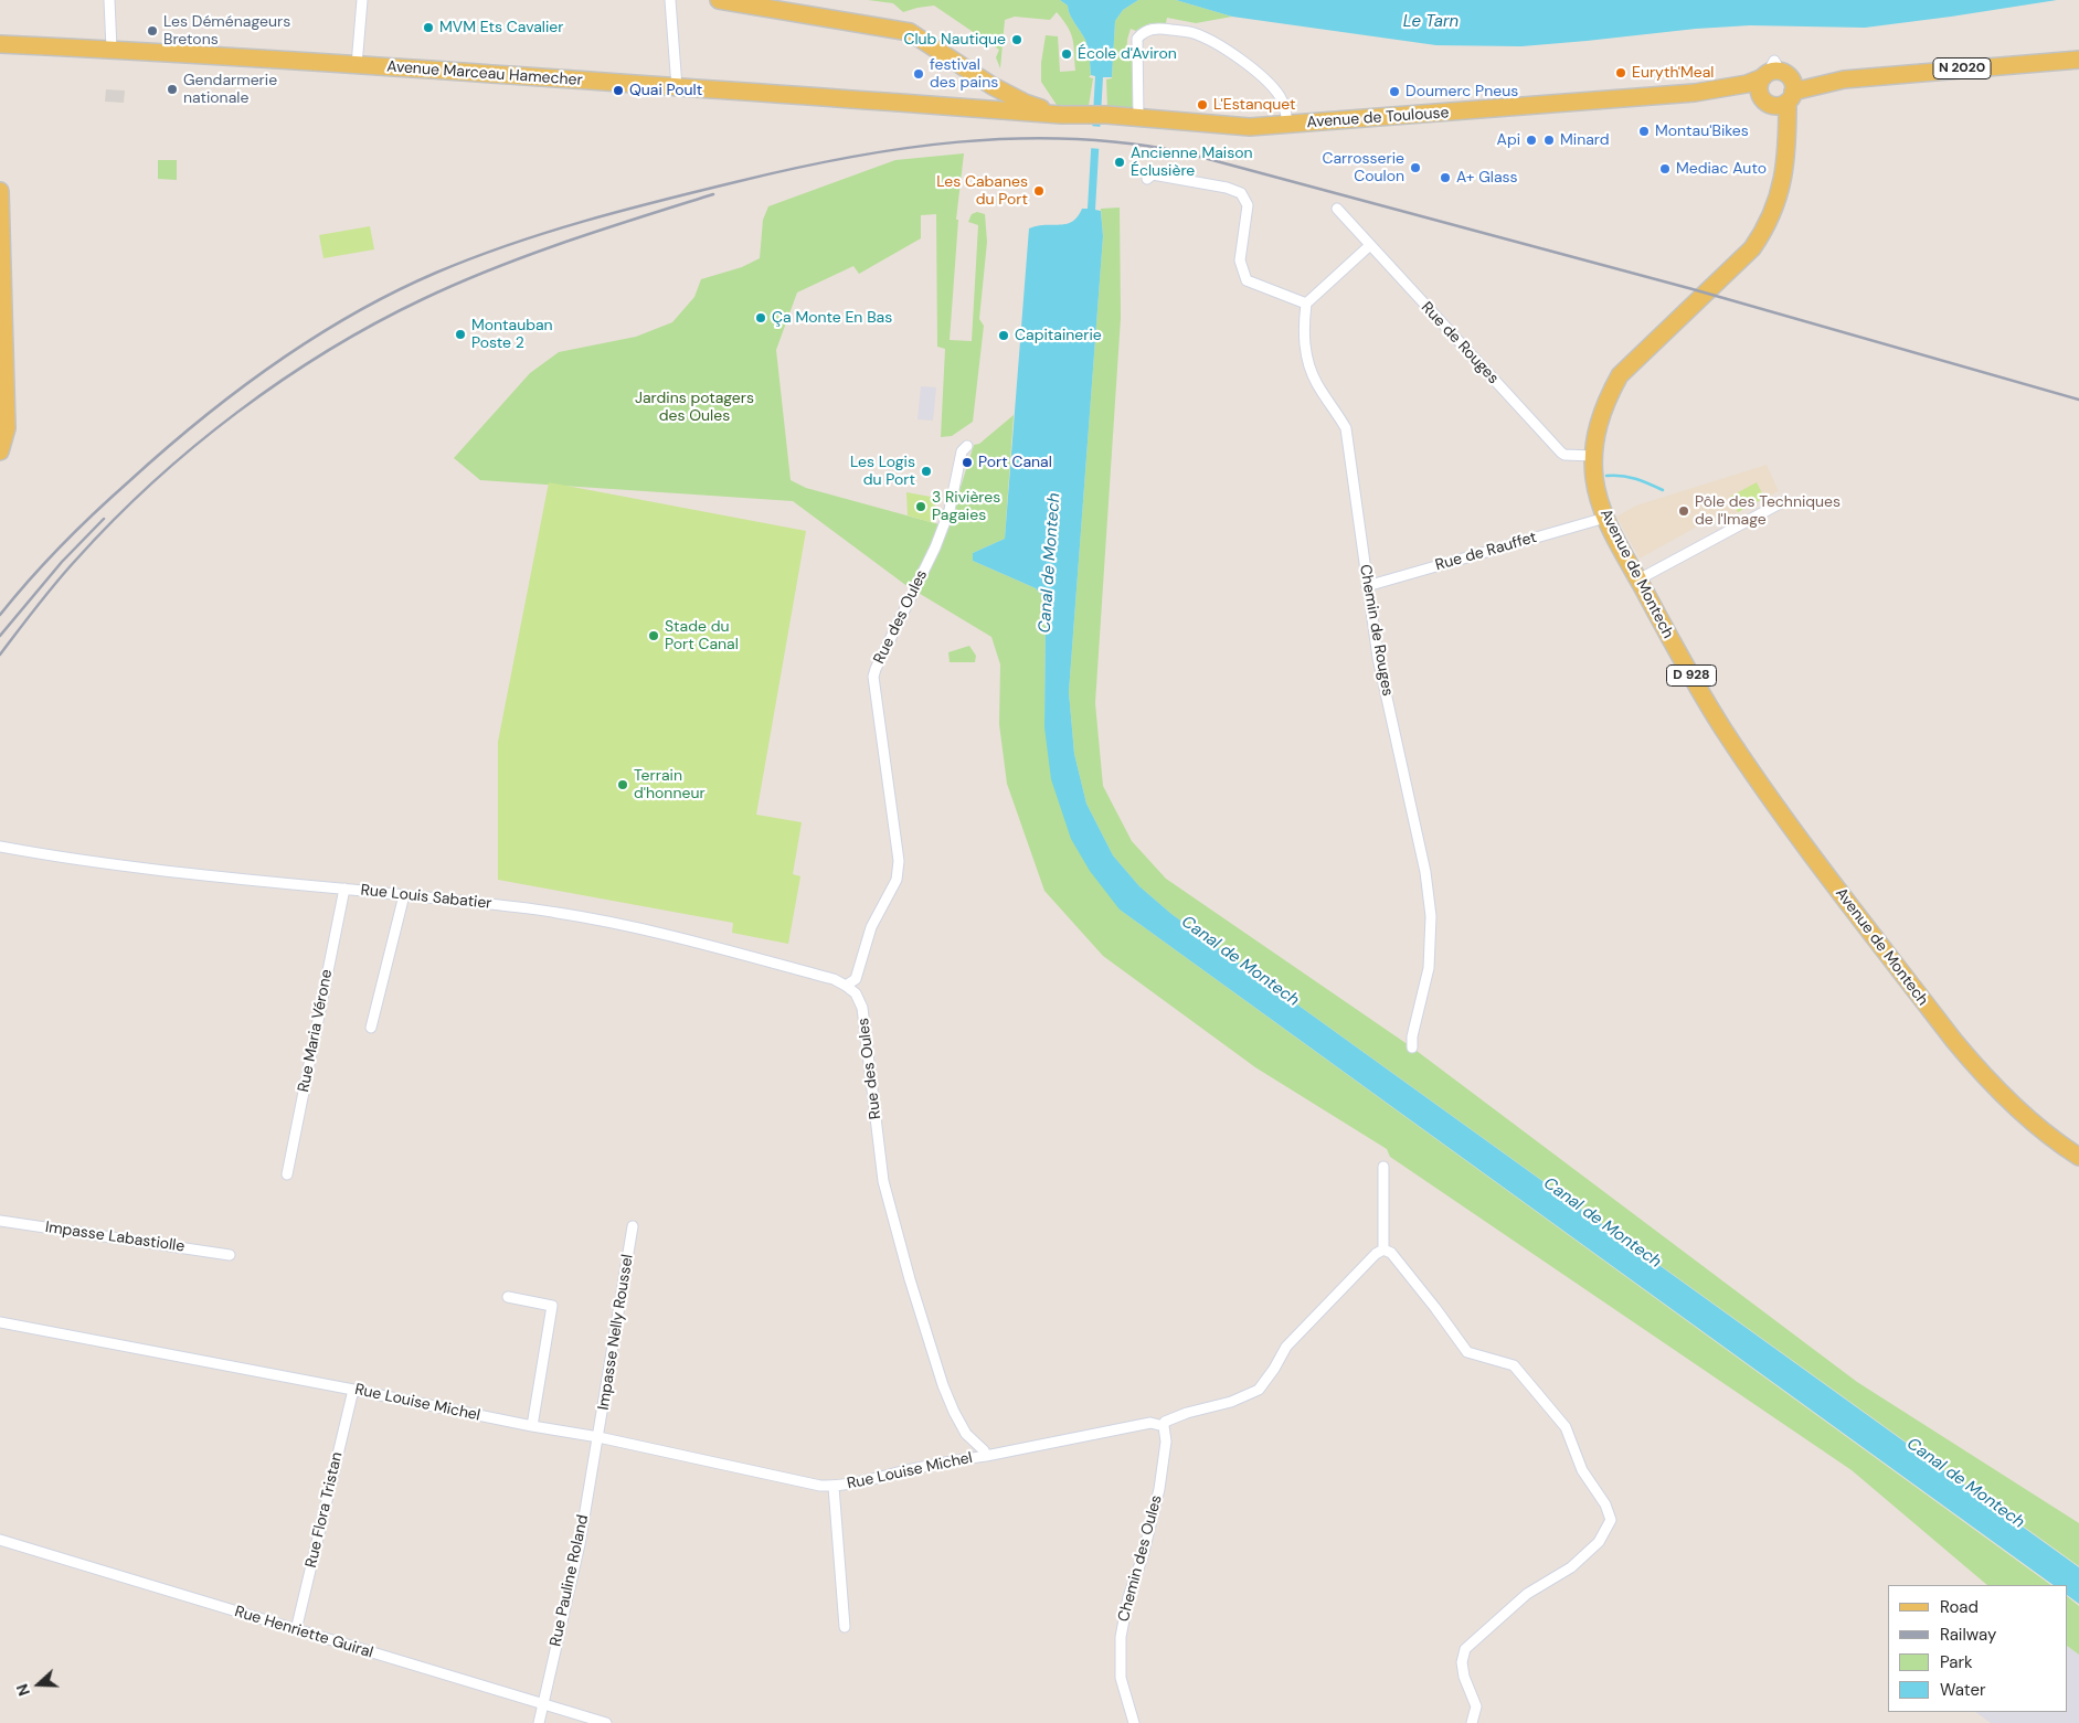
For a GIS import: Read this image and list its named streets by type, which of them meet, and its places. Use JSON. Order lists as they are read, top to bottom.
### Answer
{
  "streets": {
    "main road": [
      "N 2020",
      "Avenue Marceau Hamecher",
      "Avenue de Toulouse",
      "Avenue de Montech",
      "D 928"
    ],
    "street": [
      "Rue de Rouges",
      "Rue de Rauffet",
      "Rue des Oules",
      "Chemin de Rouges",
      "Rue Louis Sabatier",
      "Rue Maria Vérone",
      "Impasse Labastiolle",
      "Impasse Nelly Roussel",
      "Rue Louise Michel",
      "Rue Flora Tristan",
      "Chemin des Oules",
      "Rue Pauline Roland",
      "Rue Henriette Guiral"
    ]
  },
  "crossings": [
    ["Avenue Marceau Hamecher", "Avenue de Toulouse"],
    ["Avenue de Toulouse", "Avenue de Montech"],
    ["Rue de Rouges", "Avenue de Montech"],
    ["Rue de Rauffet", "Avenue de Montech"],
    ["Rue de Rauffet", "Chemin de Rouges"],
    ["Rue des Oules", "Rue Louis Sabatier"],
    ["Rue des Oules", "Rue Louise Michel"],
    ["Rue Louis Sabatier", "Rue Maria Vérone"],
    ["Impasse Nelly Roussel", "Rue Louise Michel"],
    ["Impasse Nelly Roussel", "Rue Pauline Roland"],
    ["Rue Louise Michel", "Rue Flora Tristan"],
    ["Rue Louise Michel", "Rue Pauline Roland"],
    ["Rue Flora Tristan", "Rue Henriette Guiral"],
    ["Rue Pauline Roland", "Rue Henriette Guiral"]
  ],
  "water": ["Le Tarn", "Canal de Montech"],
  "parks": ["Jardins potagers des Oules"],
  "places": [
    "MVM Ets Cavalier",
    "Les Déménageurs Bretons",
    "Club Nautique",
    "École d'Aviron",
    "Euryth'Meal",
    "festival des pains",
    "Gendarmerie nationale",
    "Quai Poult",
    "Doumerc Pneus",
    "L'Estanquet",
    "Montau'Bikes",
    "Api",
    "Minard",
    "Ancienne Maison Éclusière",
    "Carrosserie Coulon",
    "Mediac Auto",
    "A+ Glass",
    "Les Cabanes du Port",
    "Ça Monte En Bas",
    "Montauban Poste 2",
    "Capitainerie",
    "Port Canal",
    "Les Logis du Port",
    "3 Rivières Pagaies",
    "Pôle des Techniques de l'Image",
    "Stade du Port Canal",
    "Terrain d'honneur"
  ],
  "legend": [
    "Road",
    "Railway",
    "Park",
    "Water"
  ],
  "north": "left"
}
